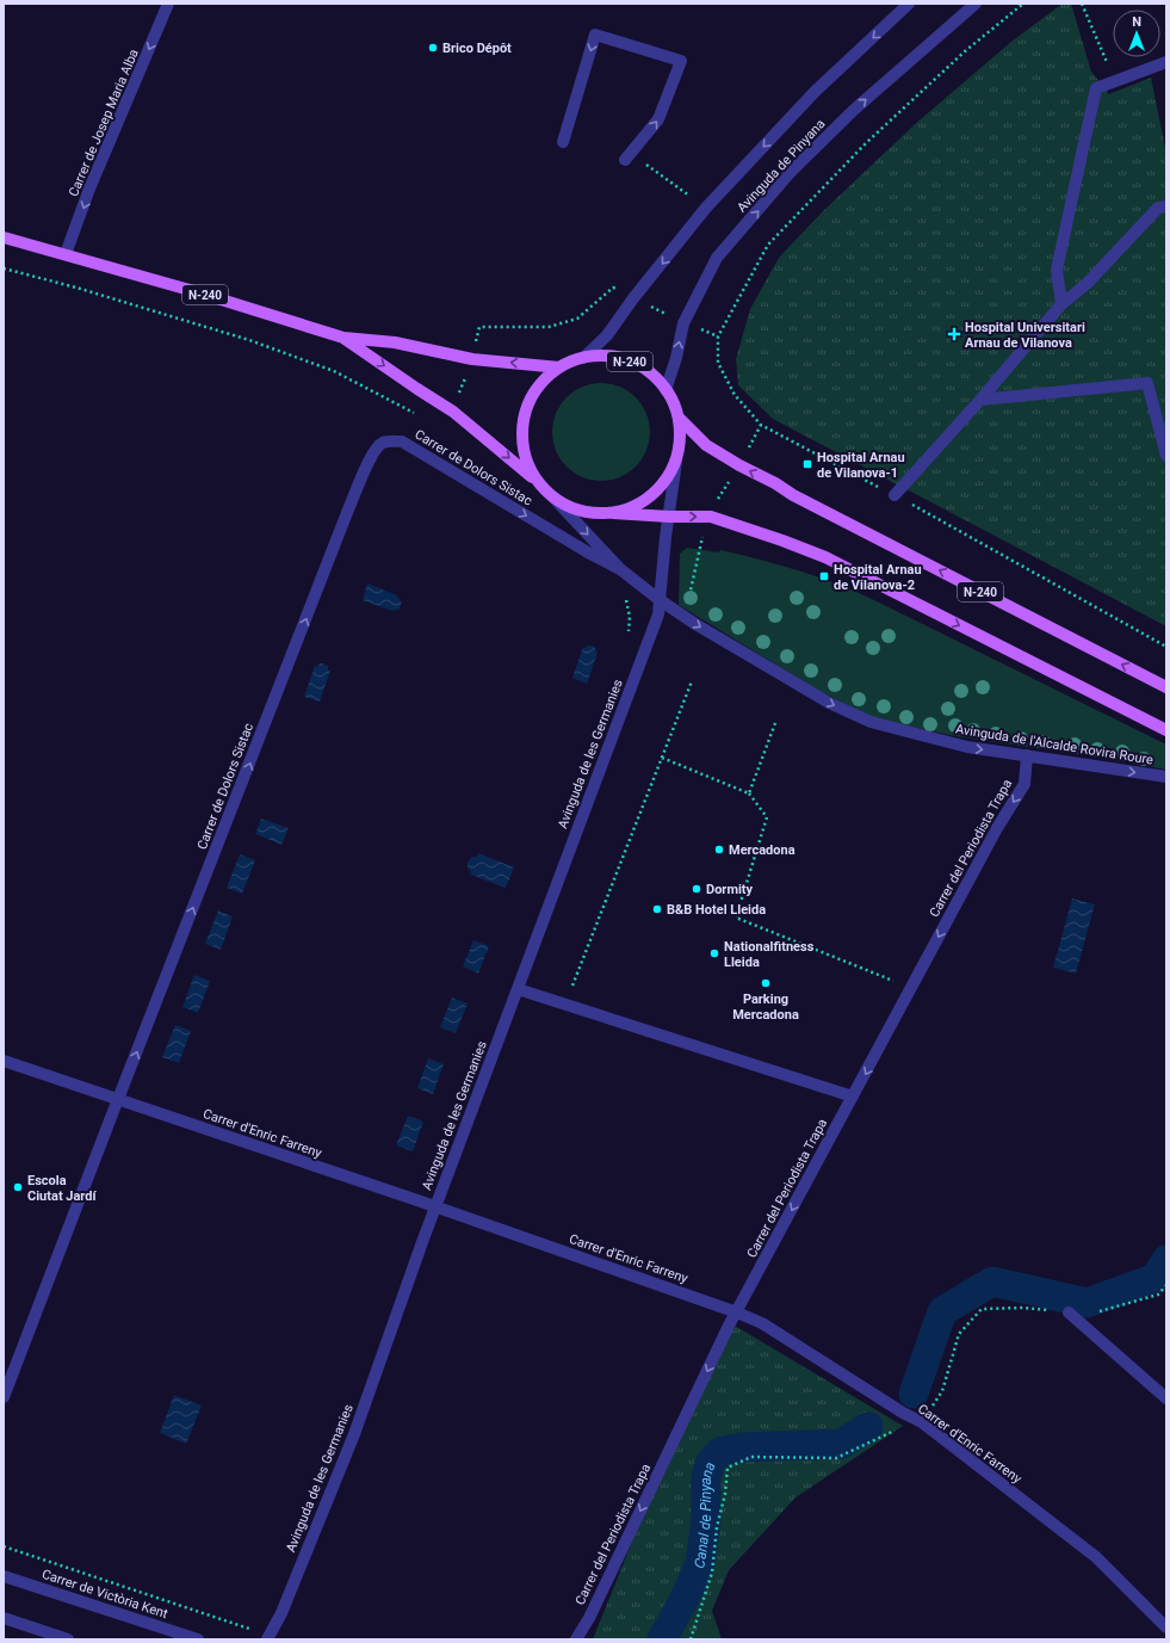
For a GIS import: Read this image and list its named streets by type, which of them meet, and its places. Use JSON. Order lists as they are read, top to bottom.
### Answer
{
  "streets": {
    "main road": ["N-240"],
    "street": [
      "Carrer de Josep Maria Alba",
      "Avinguda de Pinyana",
      "Carrer de Dolors Sistac",
      "Avinguda de l'Alcalde Rovira Roure",
      "Avinguda de les Germanies",
      "Carrer del Periodista Trapa",
      "Carrer d'Enric Farreny",
      "Carrer de Victòria Kent"
    ]
  },
  "crossings": [
    ["Carrer de Josep Maria Alba", "N-240"],
    ["Avinguda de Pinyana", "N-240"],
    ["Avinguda de Pinyana", "Avinguda de les Germanies"],
    ["N-240", "Avinguda de les Germanies"],
    ["Carrer de Dolors Sistac", "Carrer d'Enric Farreny"],
    ["Avinguda de l'Alcalde Rovira Roure", "Avinguda de les Germanies"],
    ["Avinguda de l'Alcalde Rovira Roure", "Carrer del Periodista Trapa"],
    ["Avinguda de les Germanies", "Carrer d'Enric Farreny"],
    ["Carrer del Periodista Trapa", "Carrer d'Enric Farreny"]
  ],
  "one_way": ["Carrer de Josep Maria Alba", "Avinguda de l'Alcalde Rovira Roure", "Carrer del Periodista Trapa"],
  "water": ["Canal de Pinyana"],
  "places": {
    "other": [
      "Brico Dépôt",
      "Mercadona",
      "Dormity",
      "B&B Hotel Lleida",
      "Nationalfitness Lleida",
      "Parking Mercadona",
      "Escola Ciutat Jardí"
    ],
    "health": ["Hospital Universitari Arnau de Vilanova"],
    "transit": ["Hospital Arnau de Vilanova-1", "Hospital Arnau de Vilanova-2"]
  },
  "north": "top"
}
